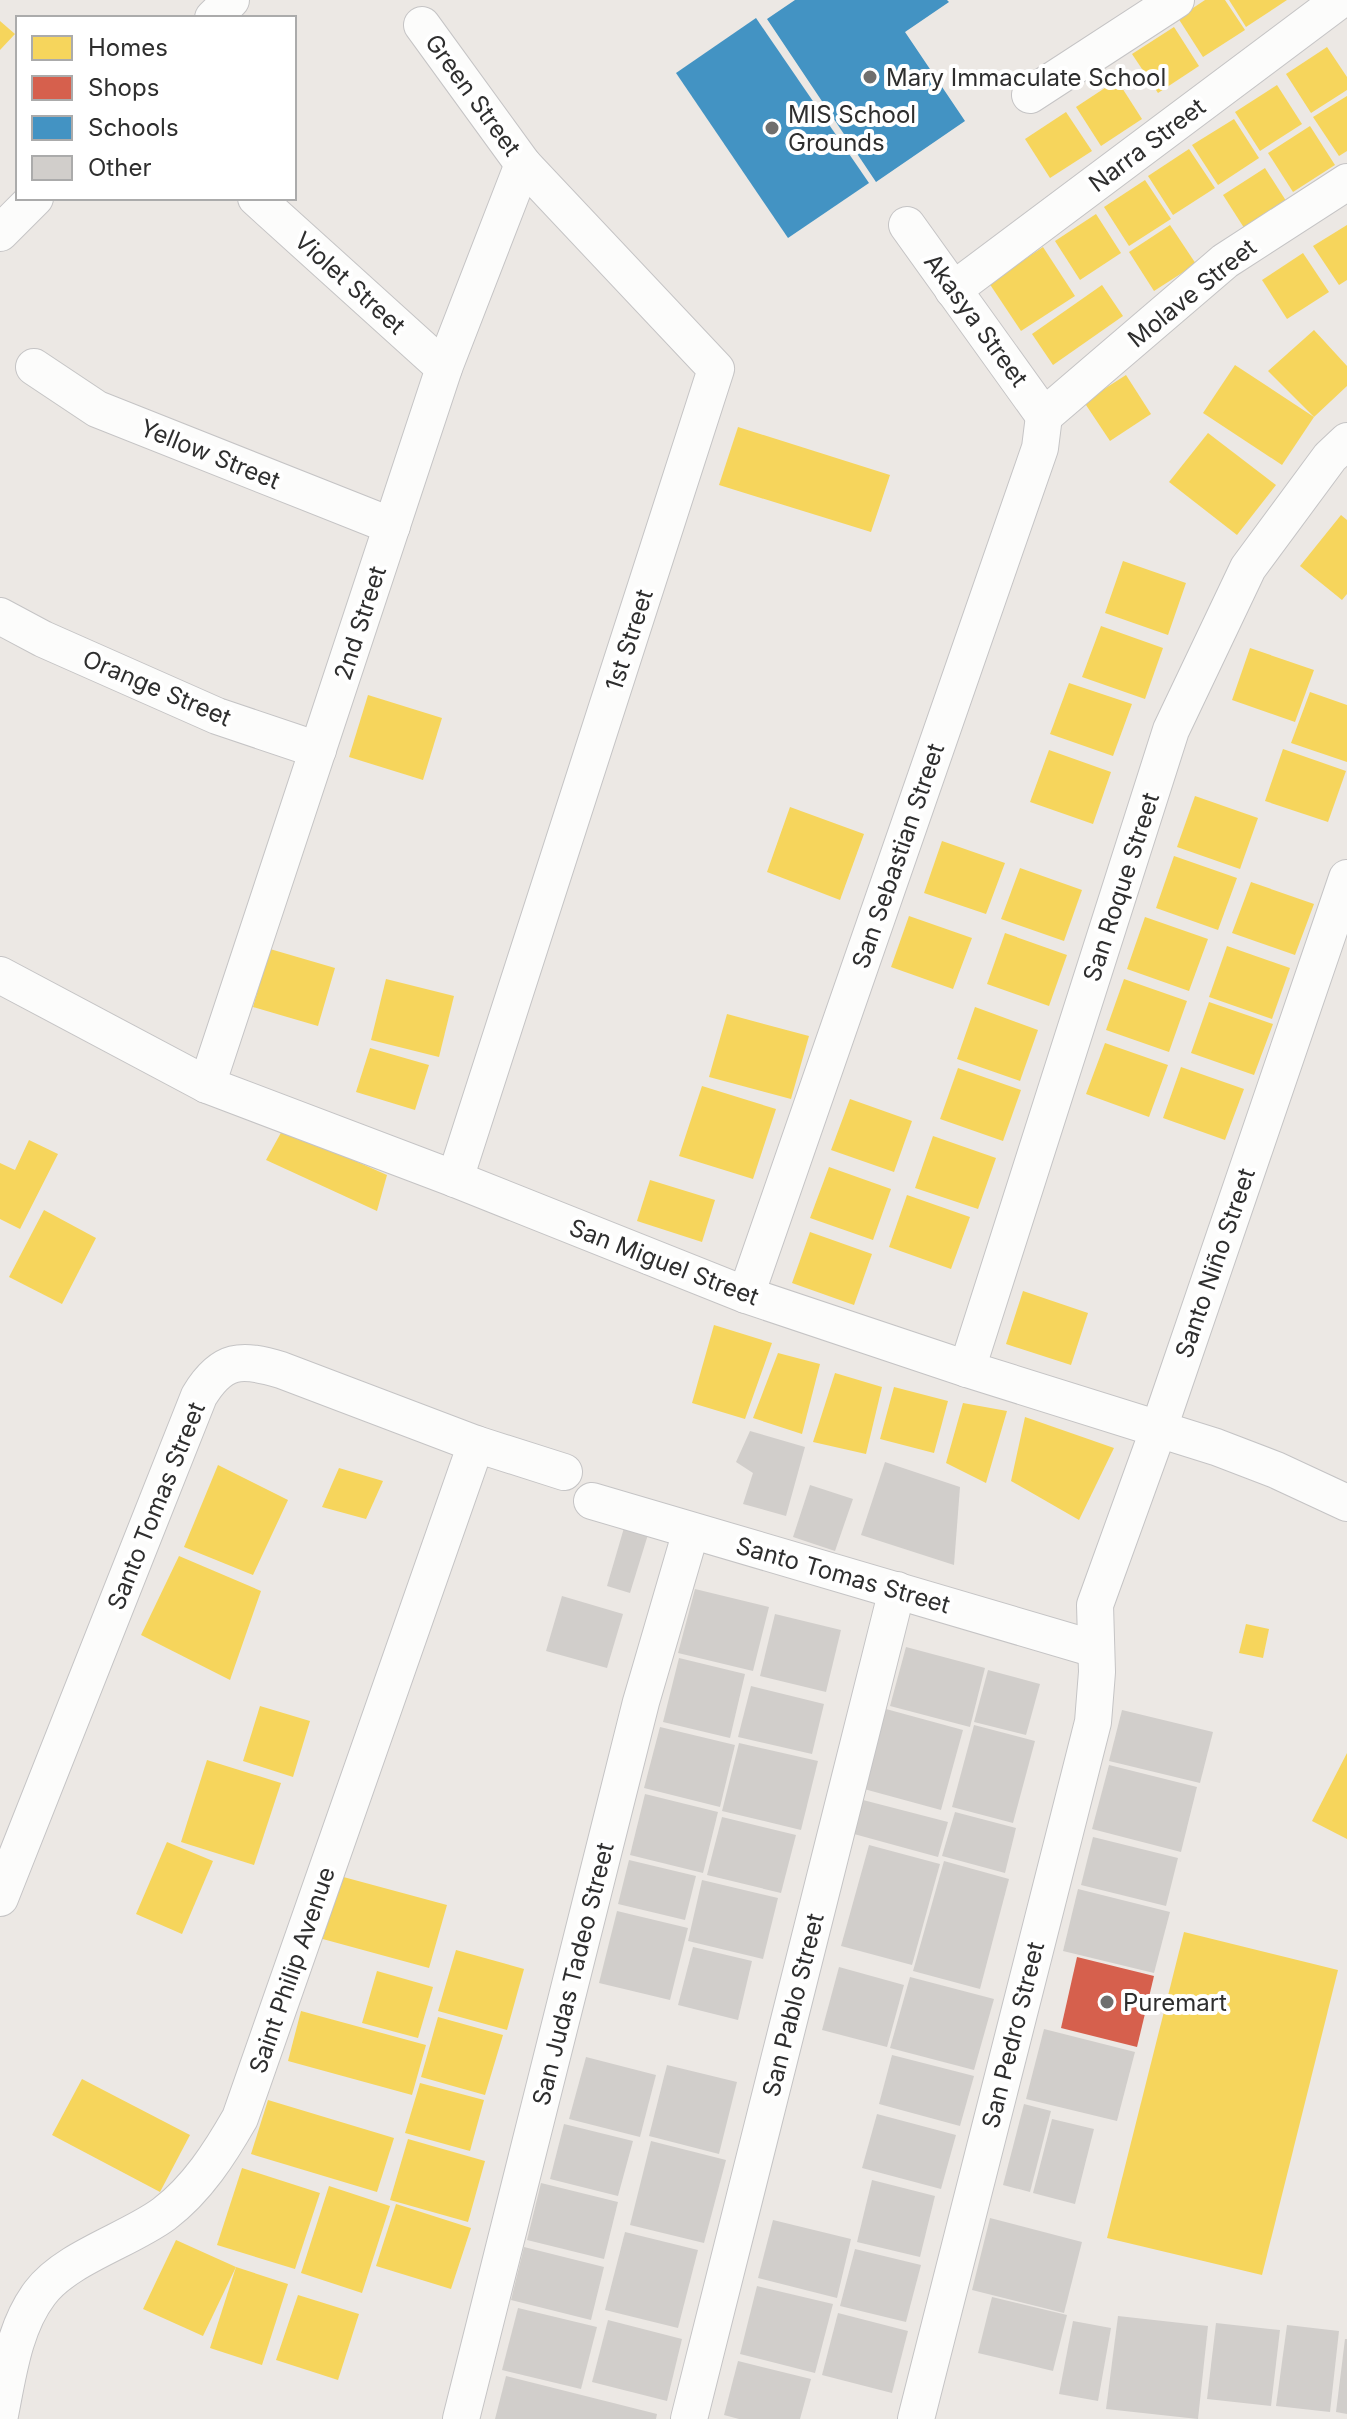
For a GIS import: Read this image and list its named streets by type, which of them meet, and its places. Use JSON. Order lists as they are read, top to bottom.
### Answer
{
  "streets": {
    "street": [
      "Green Street",
      "Narra Street",
      "Violet Street",
      "Molave Street",
      "Akasya Street",
      "Yellow Street",
      "2nd Street",
      "1st Street",
      "Orange Street",
      "San Sebastian Street",
      "San Roque Street",
      "San Miguel Street",
      "Santo Niño Street",
      "Santo Tomas Street",
      "Saint Philip Avenue",
      "San Judas Tadeo Street",
      "San Pablo Street",
      "San Pedro Street"
    ]
  },
  "crossings": [
    ["Green Street", "2nd Street"],
    ["Green Street", "1st Street"],
    ["Narra Street", "Akasya Street"],
    ["Violet Street", "2nd Street"],
    ["Molave Street", "Akasya Street"],
    ["Molave Street", "San Sebastian Street"],
    ["Akasya Street", "San Sebastian Street"],
    ["Yellow Street", "2nd Street"],
    ["2nd Street", "1st Street"],
    ["2nd Street", "Orange Street"],
    ["2nd Street", "San Miguel Street"],
    ["1st Street", "San Miguel Street"],
    ["San Sebastian Street", "San Miguel Street"],
    ["San Roque Street", "San Miguel Street"],
    ["San Miguel Street", "Santo Niño Street"],
    ["Santo Niño Street", "Santo Tomas Street"],
    ["Santo Niño Street", "San Pedro Street"],
    ["Santo Tomas Street", "Saint Philip Avenue"],
    ["Santo Tomas Street", "San Judas Tadeo Street"],
    ["Santo Tomas Street", "San Pablo Street"],
    ["Santo Tomas Street", "San Pedro Street"]
  ],
  "places": ["Mary Immaculate School", "MIS School Grounds", "Puremart"],
  "legend": [
    "Homes",
    "Shops",
    "Schools",
    "Other"
  ]
}
